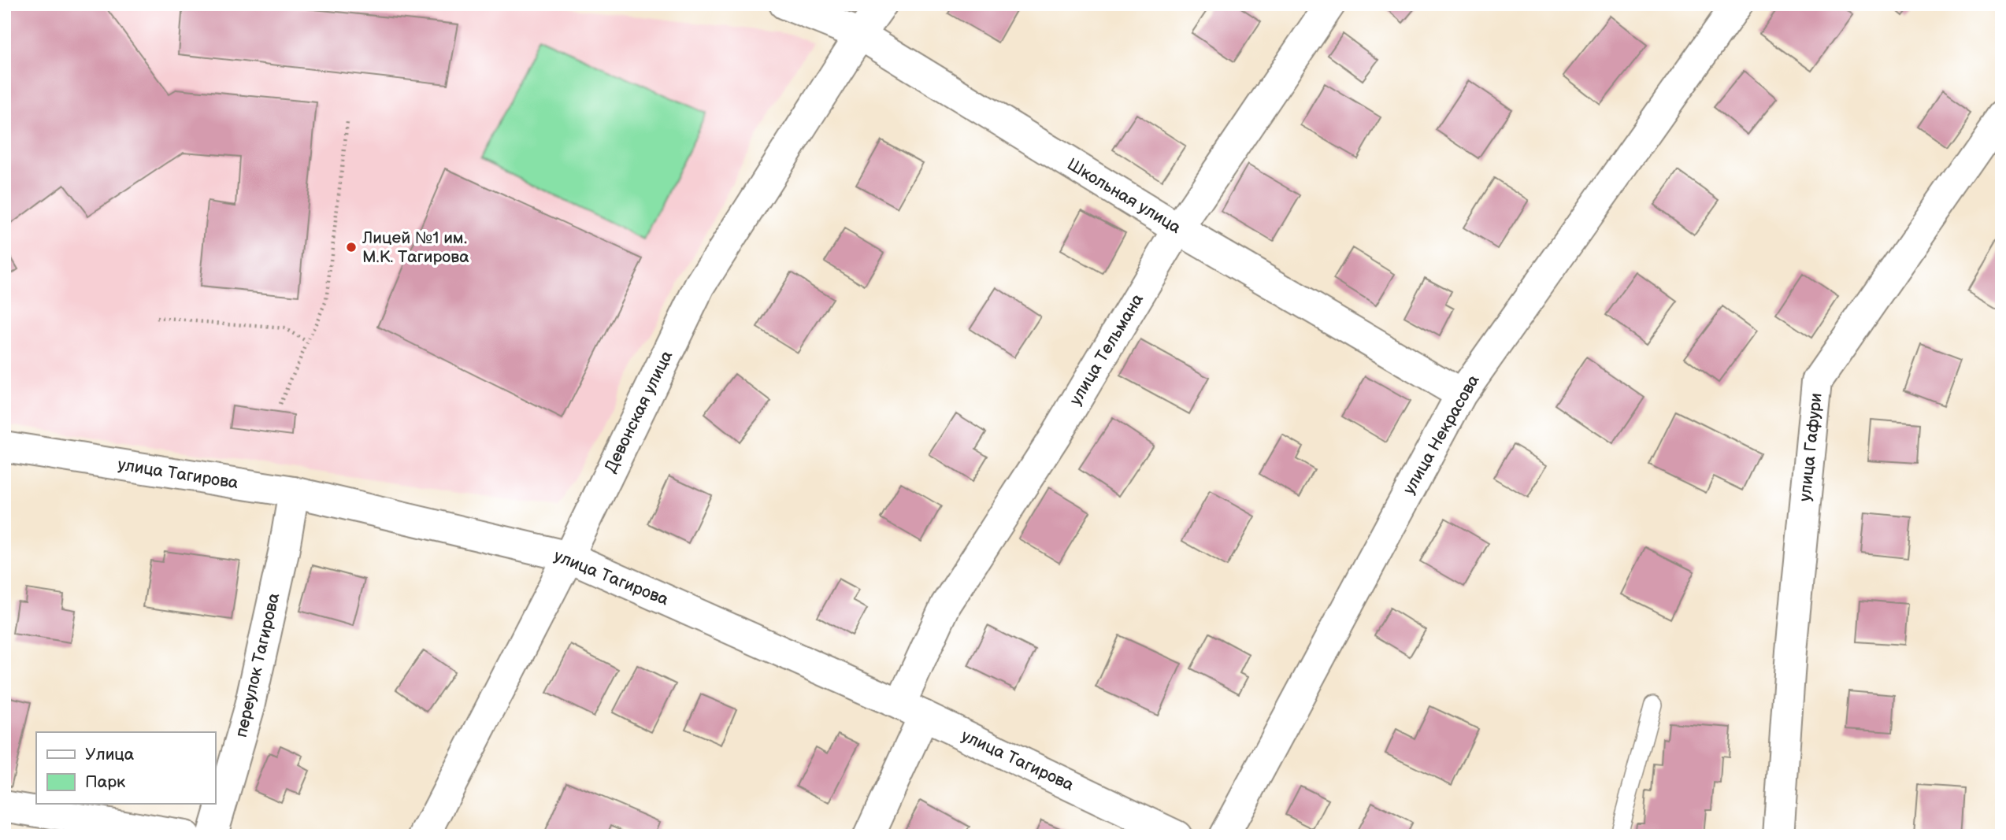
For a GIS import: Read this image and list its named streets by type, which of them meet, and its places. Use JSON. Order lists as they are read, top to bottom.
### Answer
{
  "streets": {
    "street": [
      "Школьная улица",
      "улица Тельмана",
      "Девонская улица",
      "улица Некрасова",
      "улица Гафури",
      "улица Тагирова",
      "переулок Тагирова"
    ]
  },
  "crossings": [
    ["Школьная улица", "улица Тельмана"],
    ["Школьная улица", "Девонская улица"],
    ["Школьная улица", "улица Некрасова"],
    ["улица Тельмана", "улица Тагирова"],
    ["Девонская улица", "улица Тагирова"],
    ["улица Тагирова", "переулок Тагирова"]
  ],
  "places": ["Лицей №1 им. М.К. Тагирова"],
  "legend": ["Улица", "Парк"]
}
